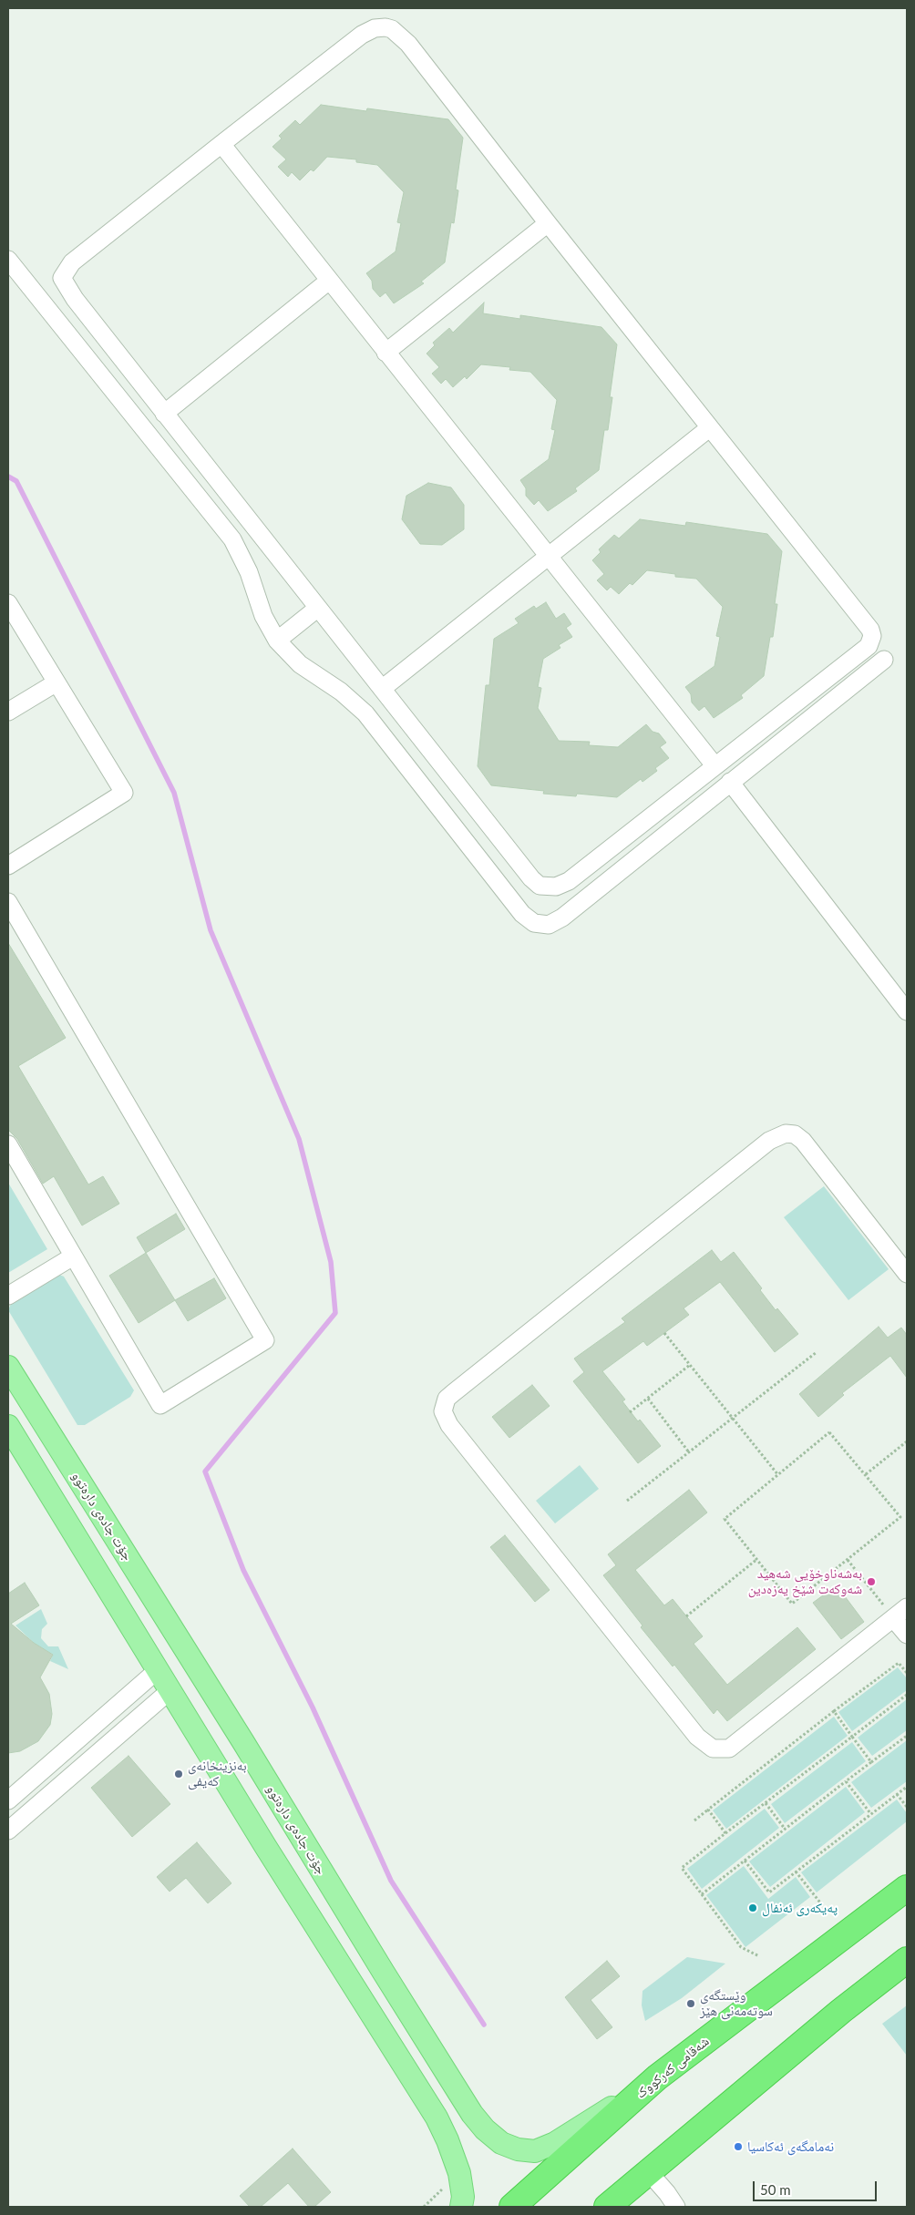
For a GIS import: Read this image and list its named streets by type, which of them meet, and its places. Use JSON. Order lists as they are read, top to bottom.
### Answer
{
  "streets": {
    "highway": ["شەقامی کەرکووک"],
    "main road": ["جۆت جادەی دارەتوو"]
  },
  "crossings": [
    ["جۆت جادەی دارەتوو", "شەقامی کەرکووک"]
  ],
  "places": [
    "بەشەناوخۆیی شەهید شەوکەت شێخ یەزەدین",
    "بەنزینخانەی کەیفی",
    "پەیکەری ئەنفال",
    "وێستگەی سوتەمەنی هێز",
    "نەمامگەی ئەکاسیا"
  ],
  "scale_bar": "50 m"
}
